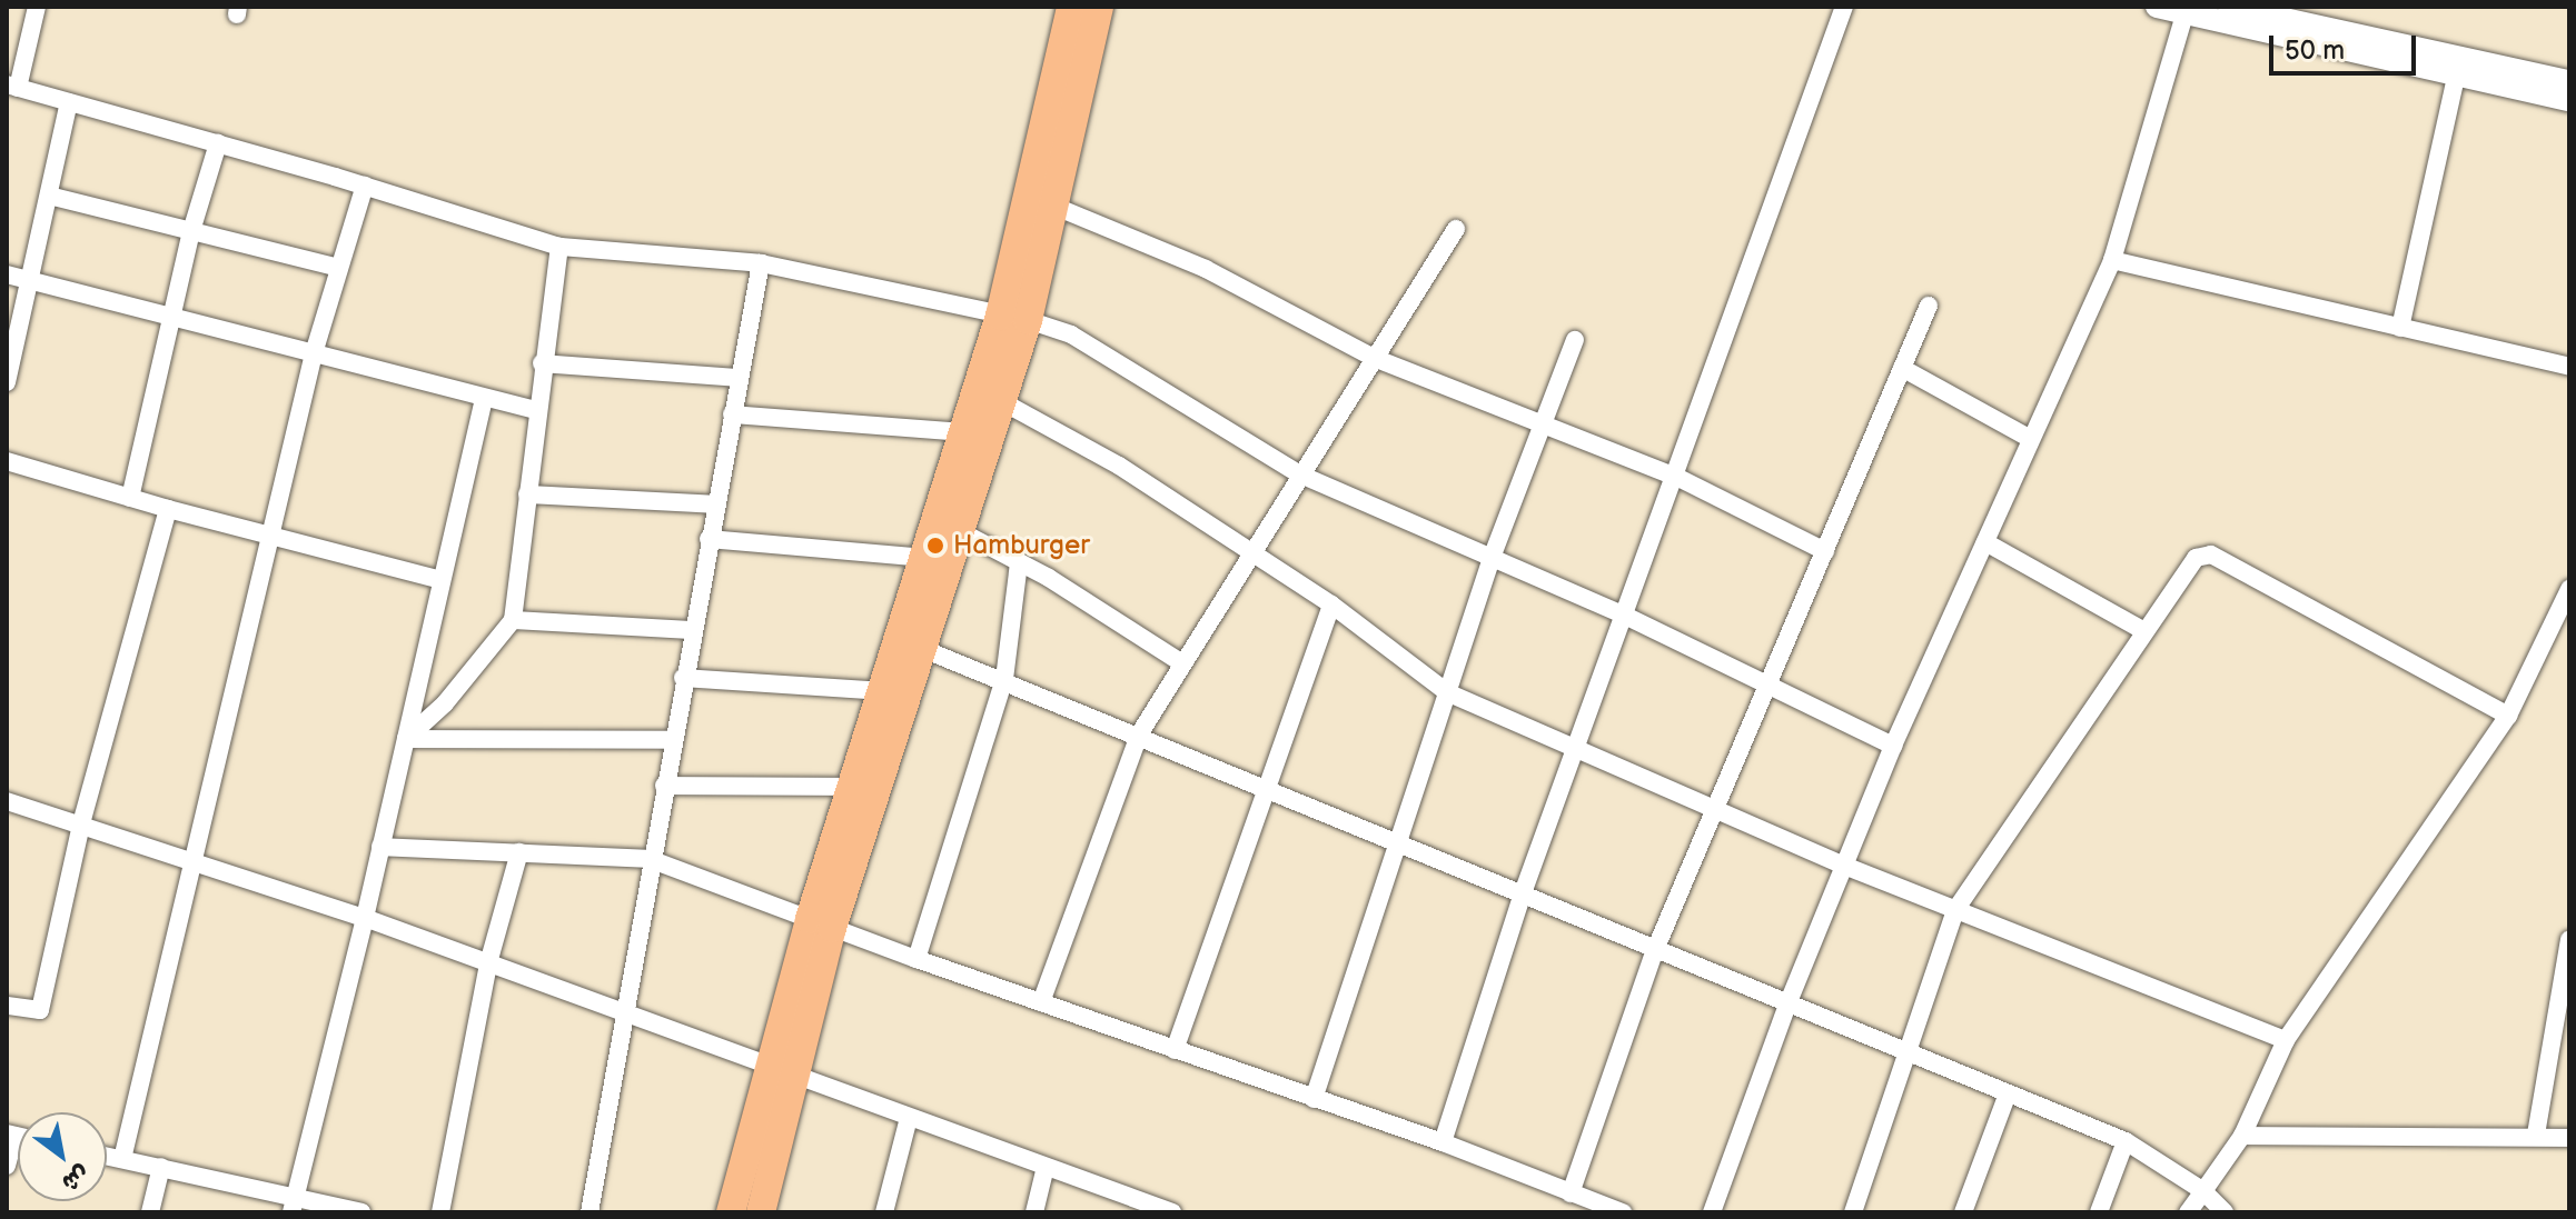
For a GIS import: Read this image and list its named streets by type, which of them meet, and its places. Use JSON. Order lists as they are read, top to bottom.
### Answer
{
  "places": ["Hamburger"],
  "scale_bar": "50 m",
  "north": "bottom right"
}
